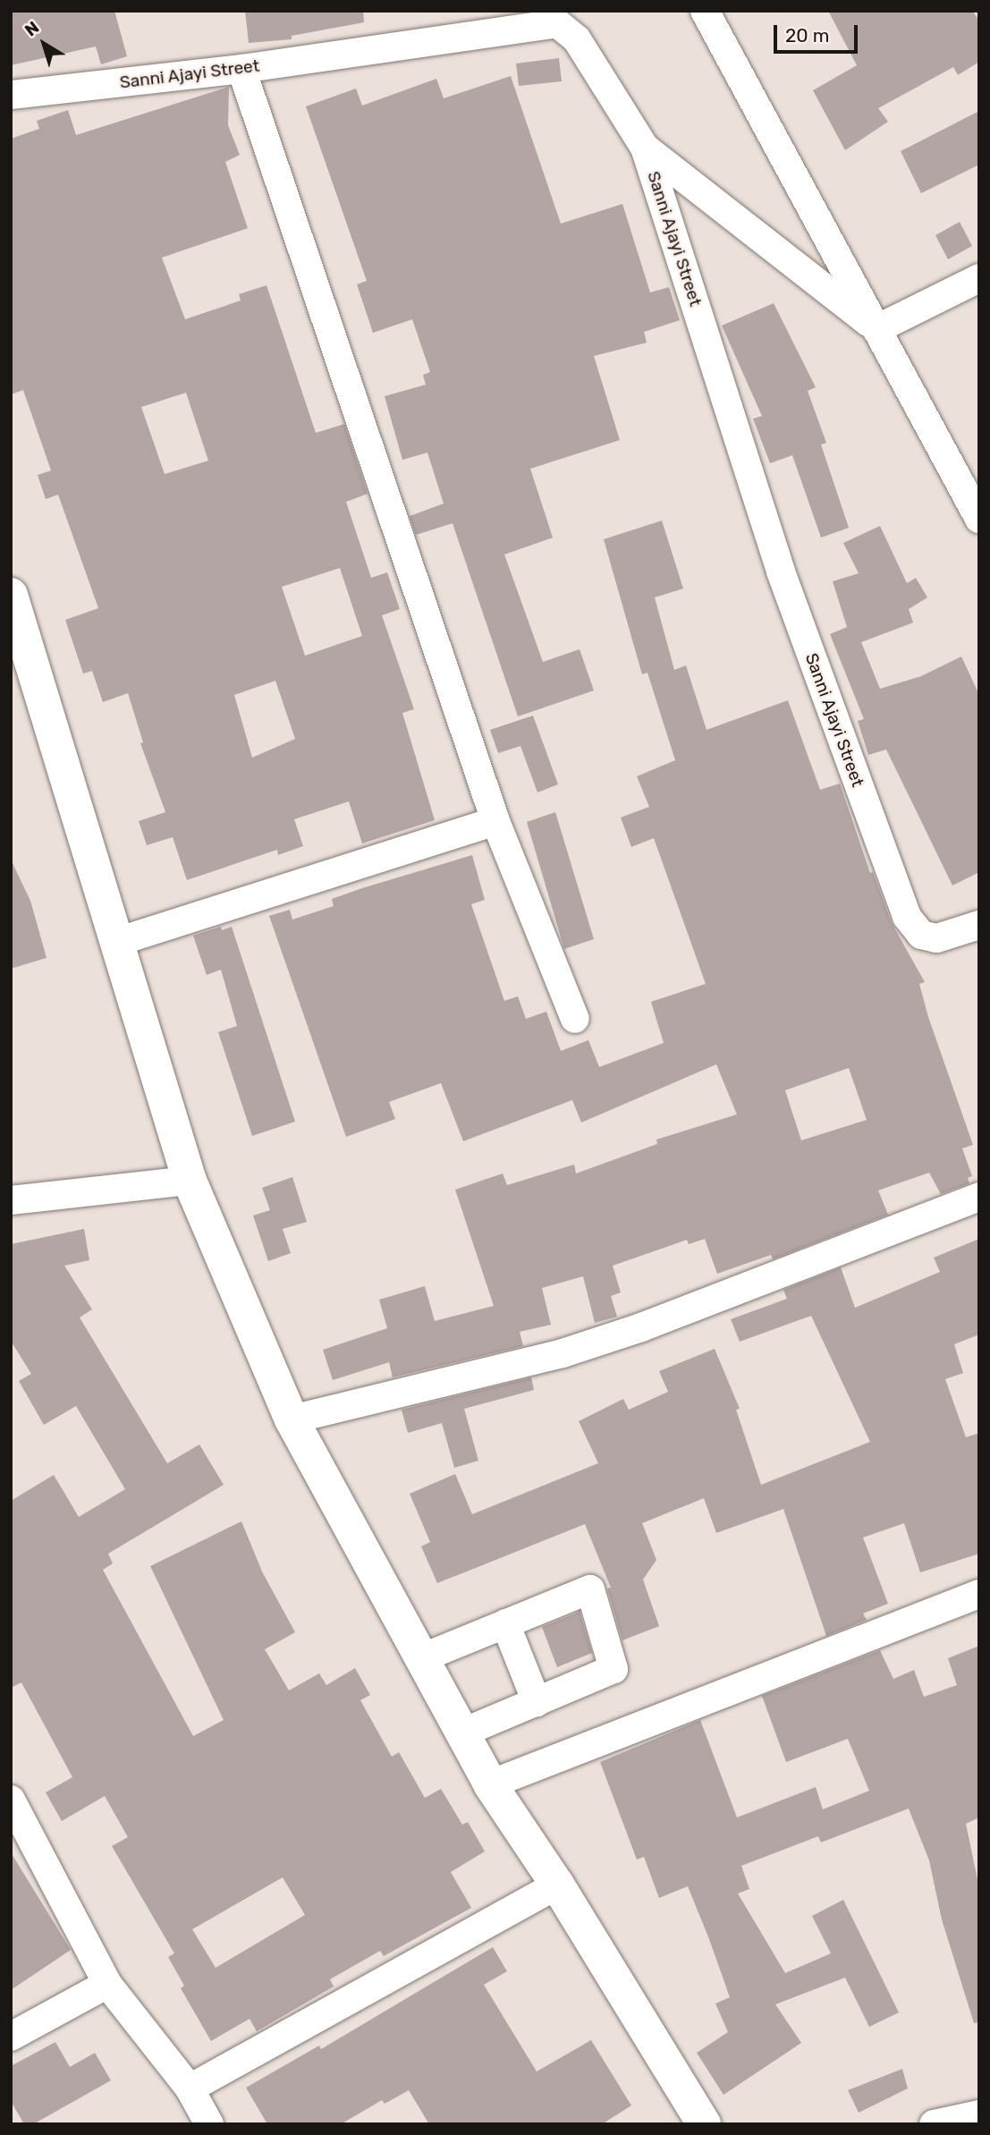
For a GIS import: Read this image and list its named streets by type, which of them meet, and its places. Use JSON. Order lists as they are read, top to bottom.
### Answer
{
  "streets": {
    "street": ["Sanni Ajayi Street"]
  },
  "scale_bar": "20 m",
  "north": "top left"
}
